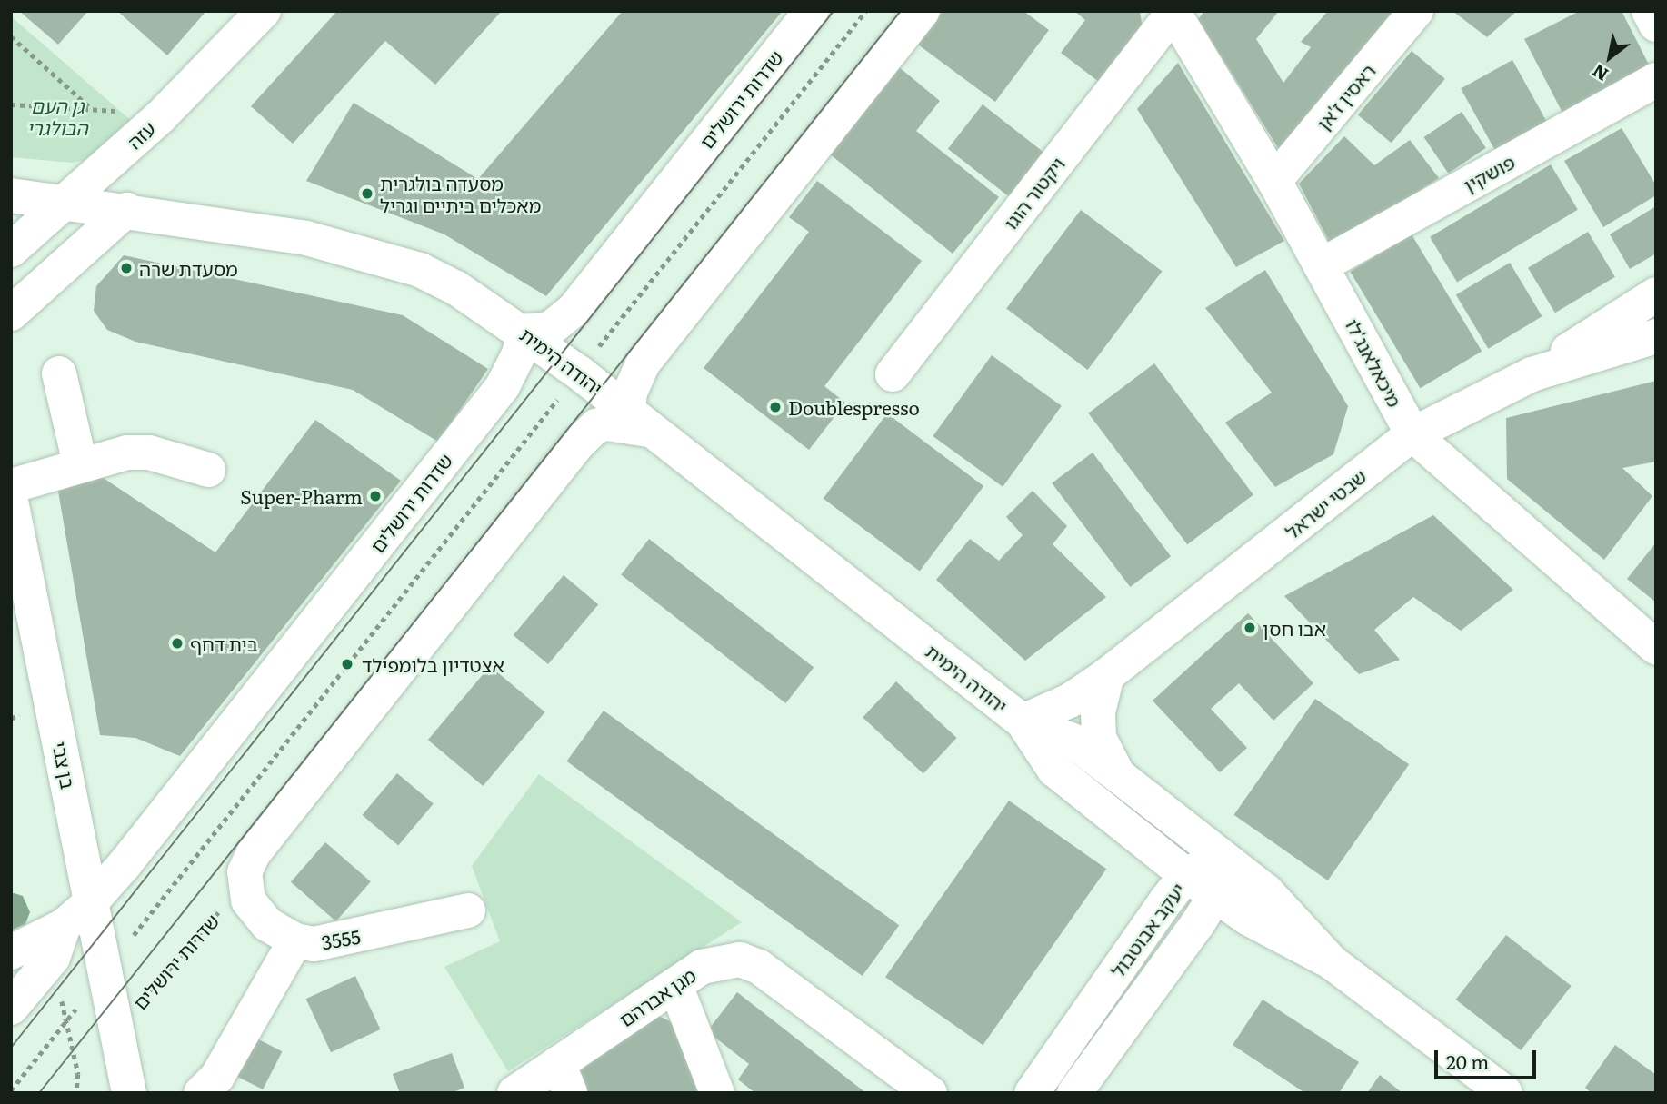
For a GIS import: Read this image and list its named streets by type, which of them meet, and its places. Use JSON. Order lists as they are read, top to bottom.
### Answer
{
  "streets": {
    "street": [
      "ראסין ז'אן",
      "שדרות ירושלים",
      "עזה",
      "פושקין",
      "ויקטור הוגו",
      "יהודה הימית",
      "מיכאלאנג'לו",
      "שבטי ישראל",
      "בן צבי",
      "יעקב אבוטבול",
      "3555",
      "מגן אברהם"
    ]
  },
  "crossings": [
    ["ראסין ז'אן", "מיכאלאנג'לו"],
    ["שדרות ירושלים", "יהודה הימית"],
    ["שדרות ירושלים", "בן צבי"],
    ["שדרות ירושלים", "3555"],
    ["עזה", "יהודה הימית"],
    ["פושקין", "מיכאלאנג'לו"],
    ["ויקטור הוגו", "מיכאלאנג'לו"],
    ["יהודה הימית", "שבטי ישראל"],
    ["יהודה הימית", "יעקב אבוטבול"],
    ["מיכאלאנג'לו", "שבטי ישראל"]
  ],
  "parks": ["גן העם הבולגרי"],
  "places": [
    "מסעדה בולגרית מאכלים ביתיים וגריל",
    "מסעדת שרה",
    "Doublespresso",
    "Super-Pharm",
    "אבו חסן",
    "בית דחף",
    "אצטדיון בלומפילד"
  ],
  "scale_bar": "20 m",
  "north": "bottom left"
}
